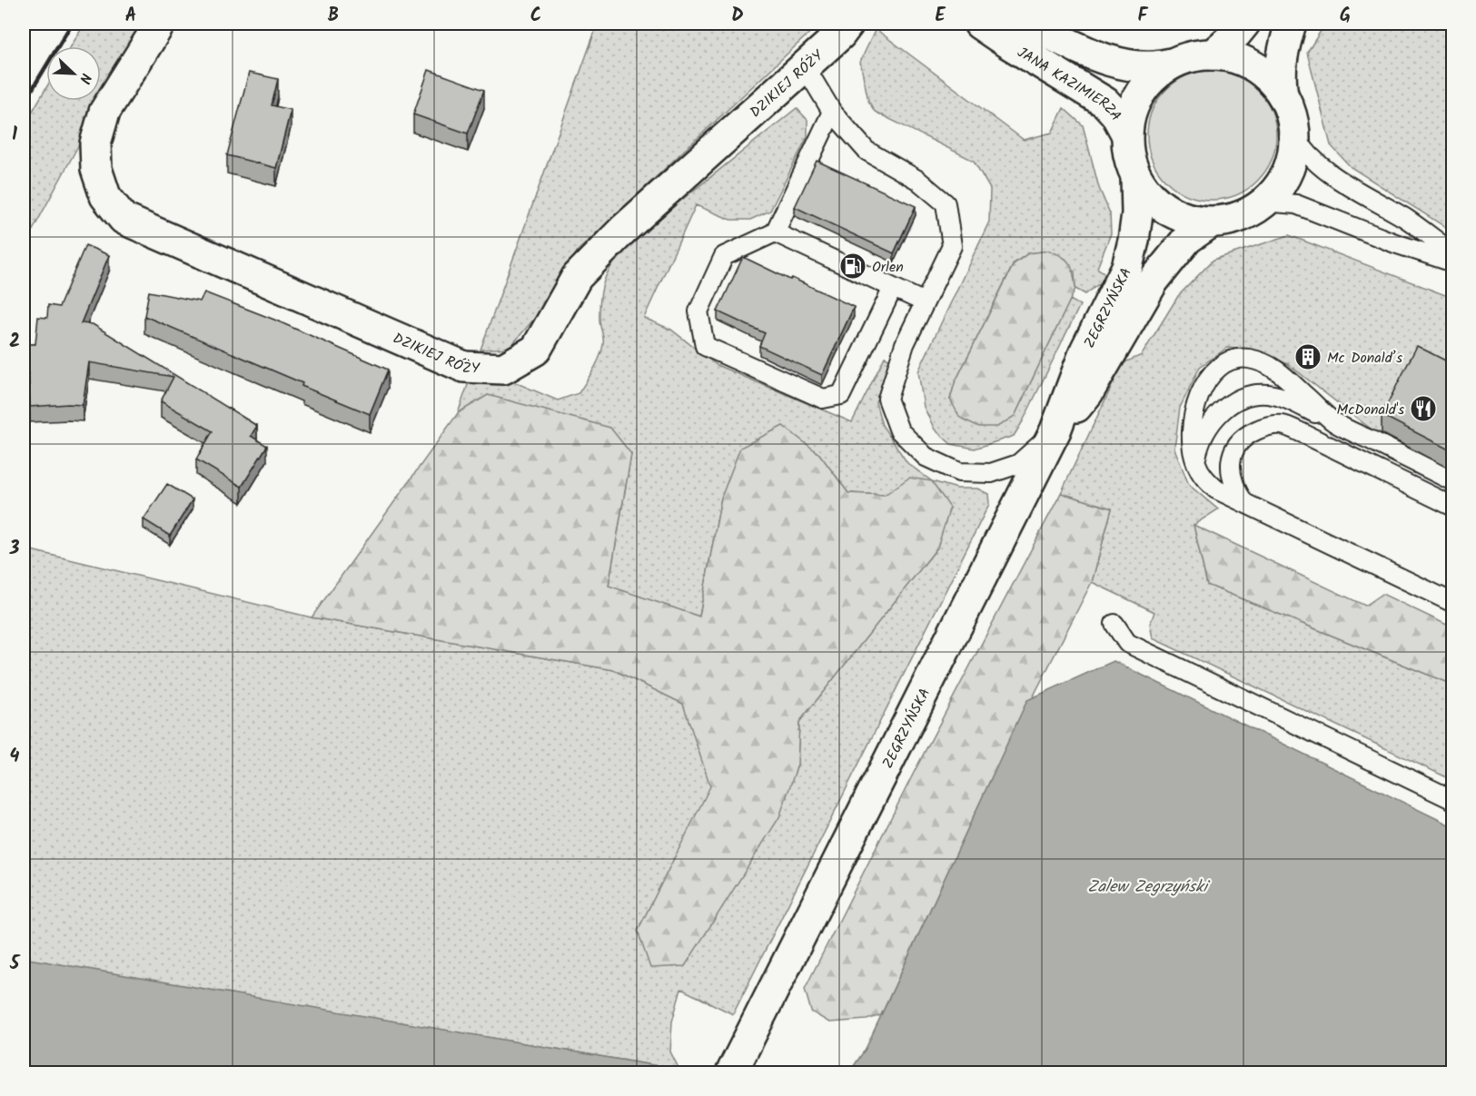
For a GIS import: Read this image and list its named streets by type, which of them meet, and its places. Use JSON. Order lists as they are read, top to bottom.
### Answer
{
  "streets": {
    "main road": ["DZIKIEJ RÓŻY", "JANA KAZIMIERZA", "ZEGRZYŃSKA"]
  },
  "crossings": [
    ["JANA KAZIMIERZA", "ZEGRZYŃSKA"]
  ],
  "water": ["Zalew Zegrzyński"],
  "places": {
    "fuel station": ["Orlen"],
    "building": ["Mc Donald’s"],
    "restaurant": ["McDonald's"]
  },
  "north": "bottom right",
  "grid": {
    "columns": [
      "A",
      "B",
      "C",
      "D",
      "E",
      "F",
      "G"
    ],
    "rows": [
      "1",
      "2",
      "3",
      "4",
      "5"
    ]
  }
}
